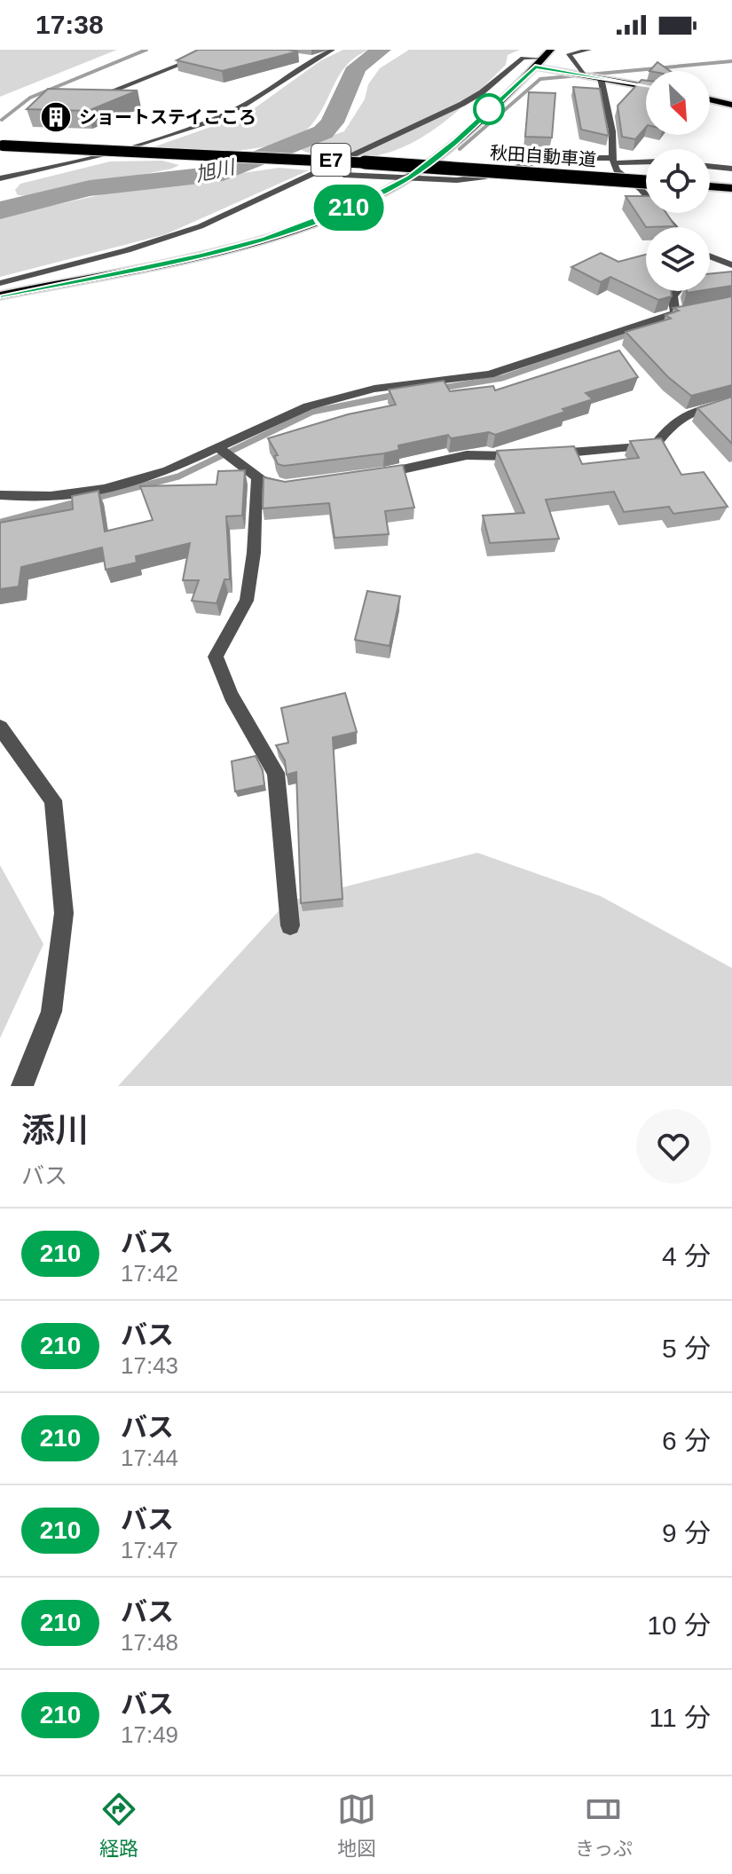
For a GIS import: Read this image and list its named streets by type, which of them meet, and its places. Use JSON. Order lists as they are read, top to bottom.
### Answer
{
  "streets": {
    "highway": ["秋田自動車道", "E7"]
  },
  "water": ["旭川"],
  "places": {
    "building": ["ショートステイこころ"]
  },
  "lines": ["bus line 210"],
  "north": "bottom right",
  "page": {
    "status": "17:38",
    "on_map": "210",
    "heading": ["添川", "バス"],
    "list": [
      {
        "mark": "210",
        "name": "バス",
        "note": "17:42",
        "value": "4 分"
      },
      {
        "mark": "210",
        "name": "バス",
        "note": "17:43",
        "value": "5 分"
      },
      {
        "mark": "210",
        "name": "バス",
        "note": "17:44",
        "value": "6 分"
      },
      {
        "mark": "210",
        "name": "バス",
        "note": "17:47",
        "value": "9 分"
      },
      {
        "mark": "210",
        "name": "バス",
        "note": "17:48",
        "value": "10 分"
      },
      {
        "mark": "210",
        "name": "バス",
        "note": "17:49",
        "value": "11 分"
      }
    ],
    "tabs": ["経路", "地図", "きっぷ"]
  }
}
